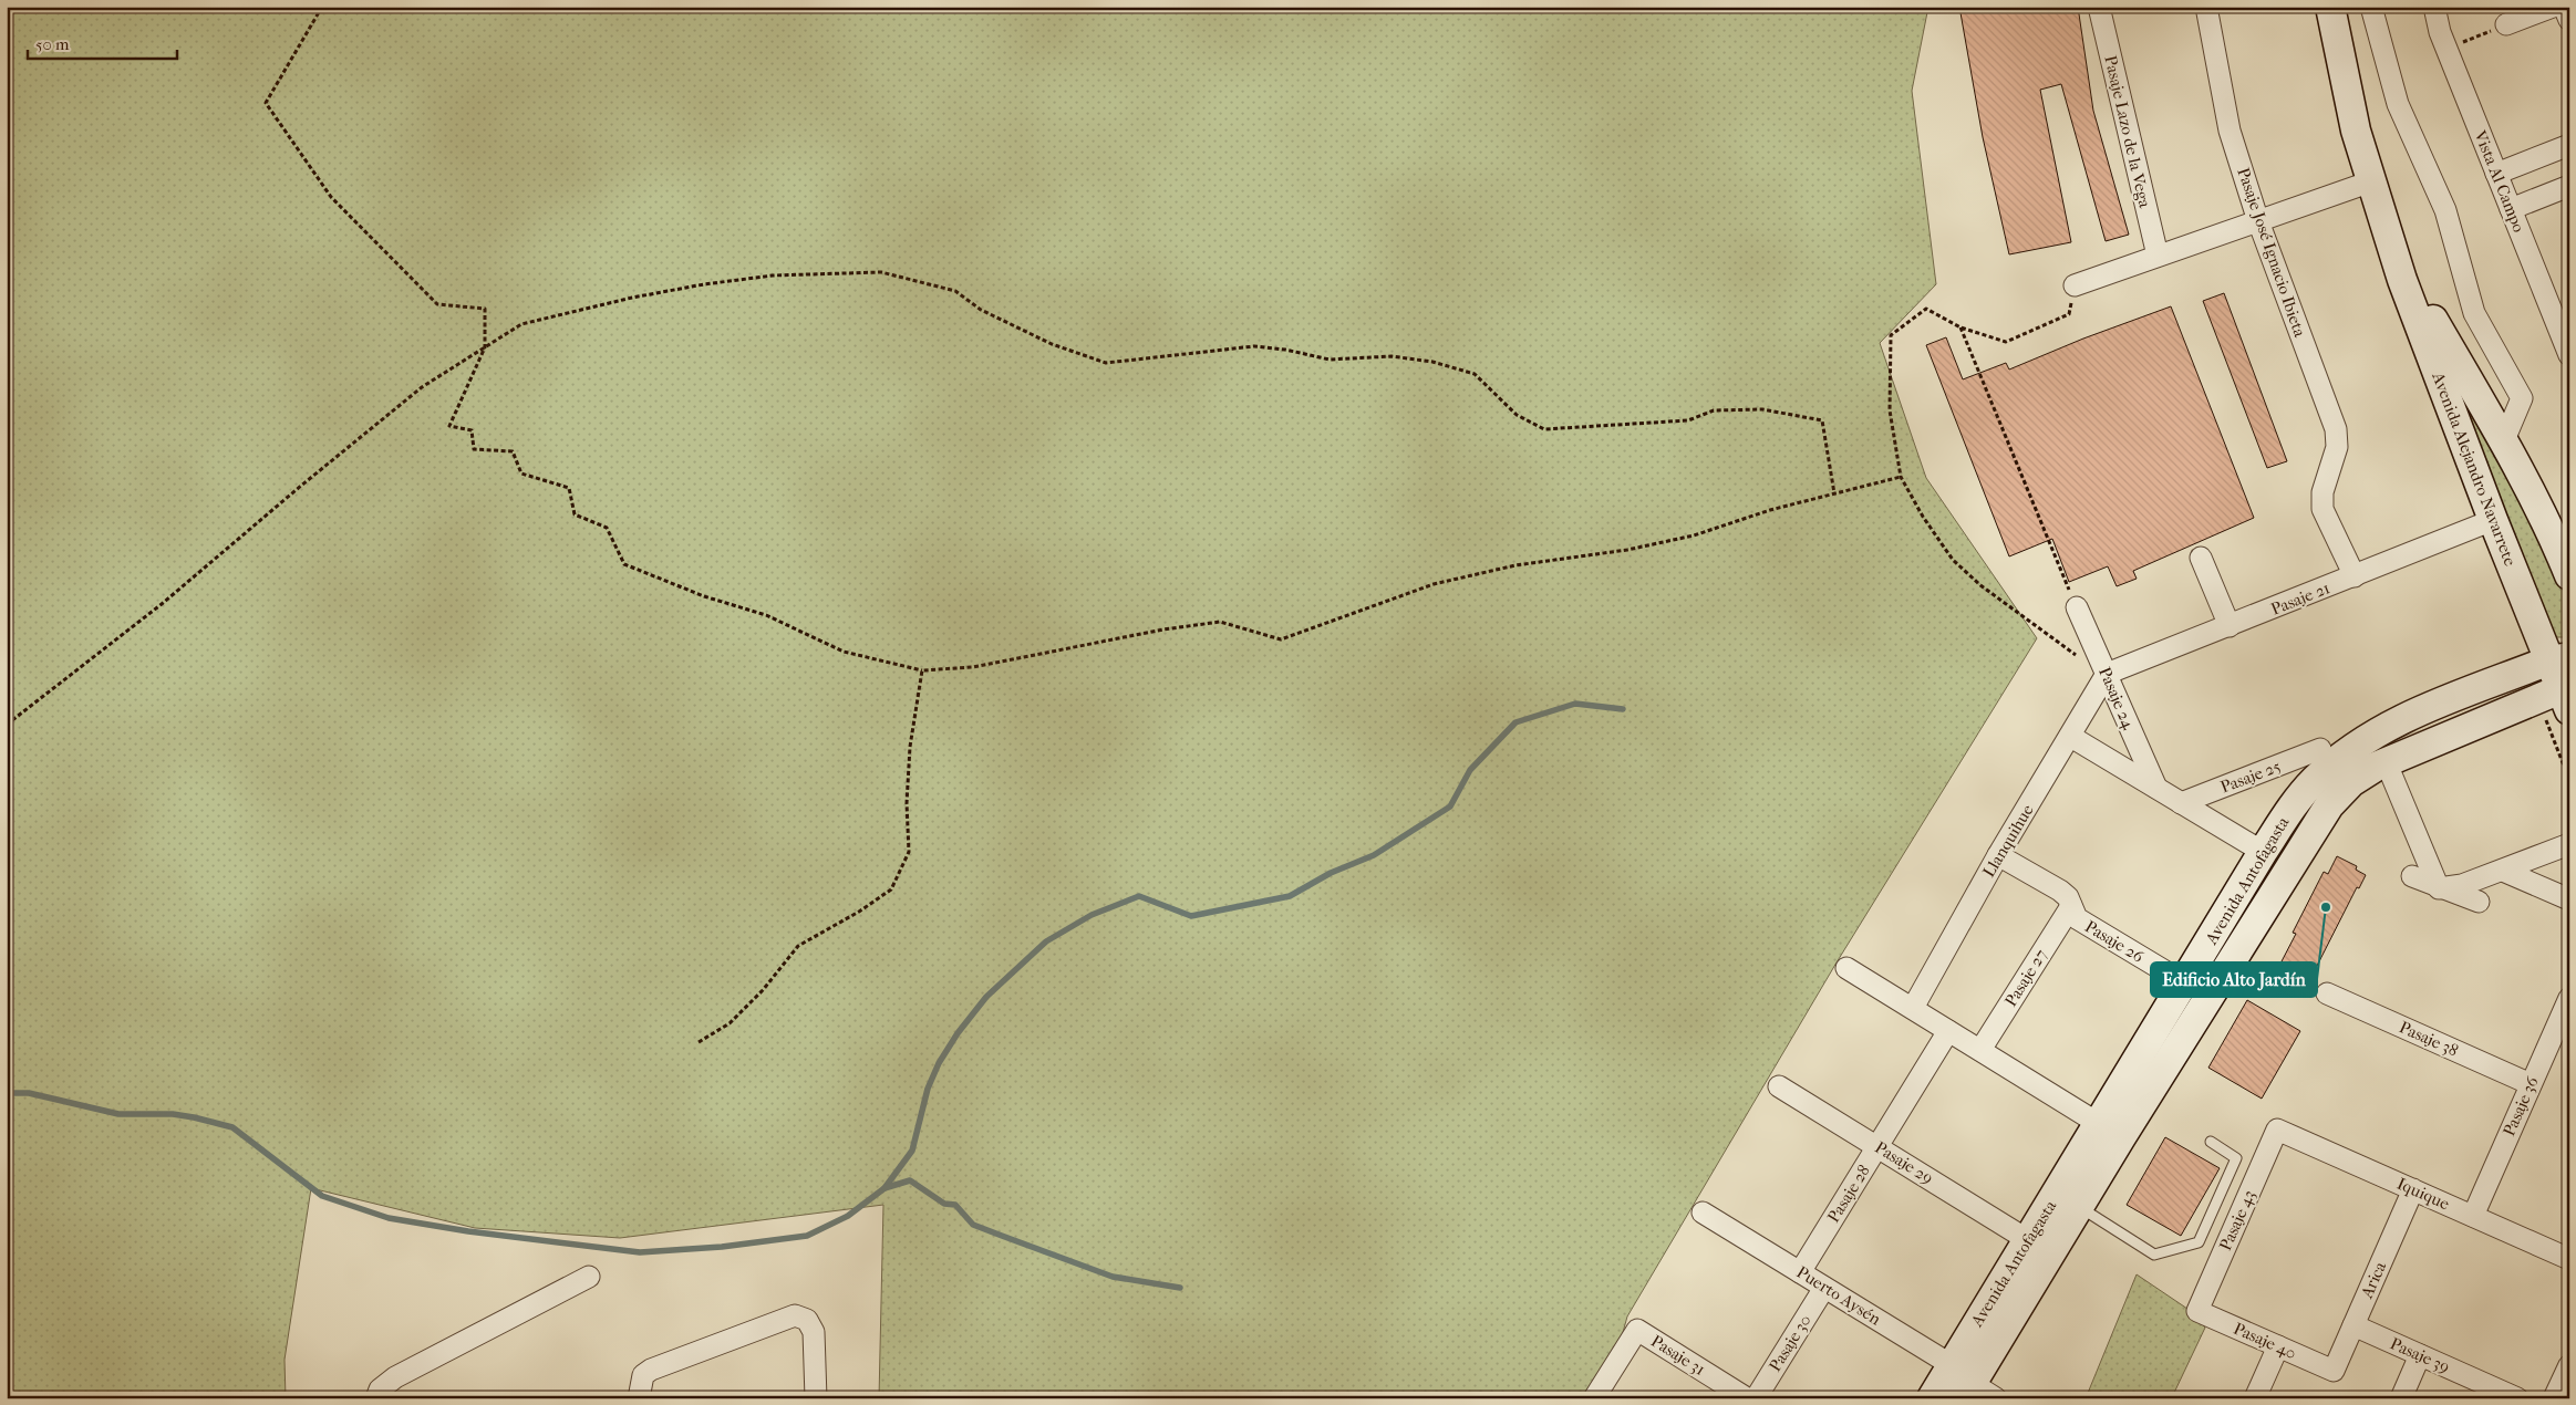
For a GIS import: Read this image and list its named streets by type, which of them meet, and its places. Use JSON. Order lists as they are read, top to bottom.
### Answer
{
  "streets": {
    "street": [
      "Pasaje Lazo de la Vega",
      "Vista Al Campo",
      "Pasaje José Ignacio Ibieta",
      "Avenida Alejandro Navarrete",
      "Pasaje 21",
      "Pasaje 24",
      "Pasaje 25",
      "Llanquihue",
      "Avenida Antofagasta",
      "Pasaje 26",
      "Pasaje 27",
      "Pasaje 38",
      "Pasaje 36",
      "Pasaje 29",
      "Pasaje 28",
      "Iquique",
      "Pasaje 43",
      "Arica",
      "Puerto Aysén",
      "Pasaje 40",
      "Pasaje 30",
      "Pasaje 31",
      "Pasaje 39"
    ]
  },
  "crossings": [
    ["Pasaje José Ignacio Ibieta", "Pasaje 21"],
    ["Avenida Alejandro Navarrete", "Pasaje 21"],
    ["Avenida Alejandro Navarrete", "Avenida Antofagasta"],
    ["Pasaje 21", "Pasaje 24"],
    ["Pasaje 21", "Llanquihue"],
    ["Pasaje 24", "Llanquihue"],
    ["Llanquihue", "Pasaje 26"],
    ["Avenida Antofagasta", "Pasaje 26"],
    ["Avenida Antofagasta", "Pasaje 29"],
    ["Avenida Antofagasta", "Puerto Aysén"],
    ["Pasaje 26", "Pasaje 27"],
    ["Pasaje 38", "Pasaje 36"],
    ["Pasaje 36", "Iquique"],
    ["Pasaje 29", "Pasaje 28"],
    ["Pasaje 28", "Puerto Aysén"],
    ["Iquique", "Pasaje 43"],
    ["Iquique", "Arica"],
    ["Pasaje 43", "Pasaje 40"],
    ["Arica", "Pasaje 40"],
    ["Arica", "Pasaje 39"],
    ["Puerto Aysén", "Pasaje 30"]
  ],
  "places": ["Edificio Alto Jardín"],
  "scale_bar": "50 m"
}
